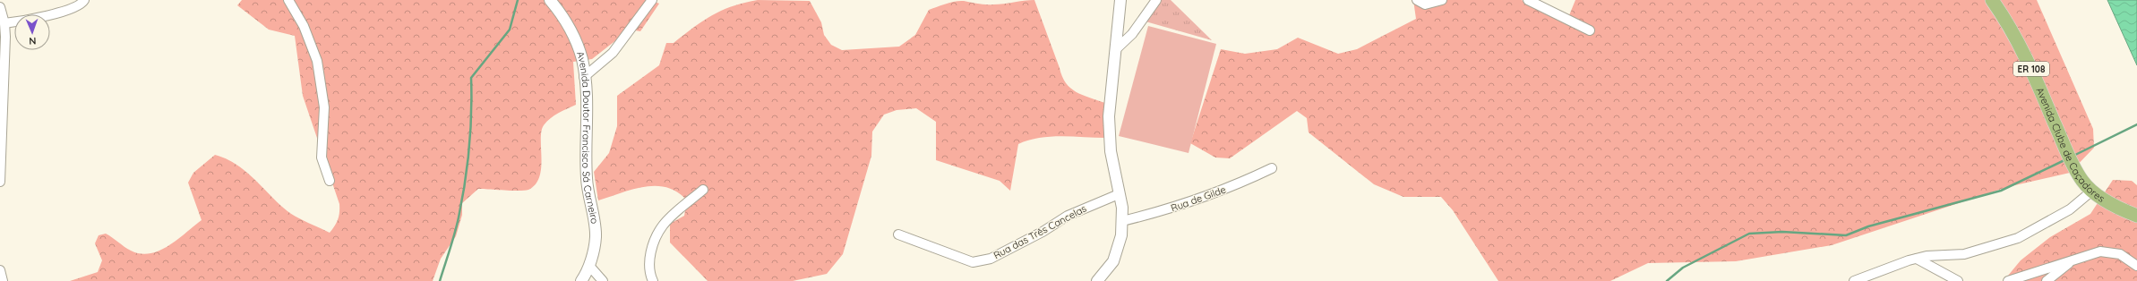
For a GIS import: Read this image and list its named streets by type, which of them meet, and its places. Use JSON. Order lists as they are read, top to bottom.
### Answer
{
  "streets": {
    "main road": ["ER 108", "Avenida Clube de Caçadores"],
    "street": ["Avenida Doutor Francisco Sá Carneiro", "Rua de Gilde", "Rua das Três Cancelas"]
  },
  "north": "bottom"
}
